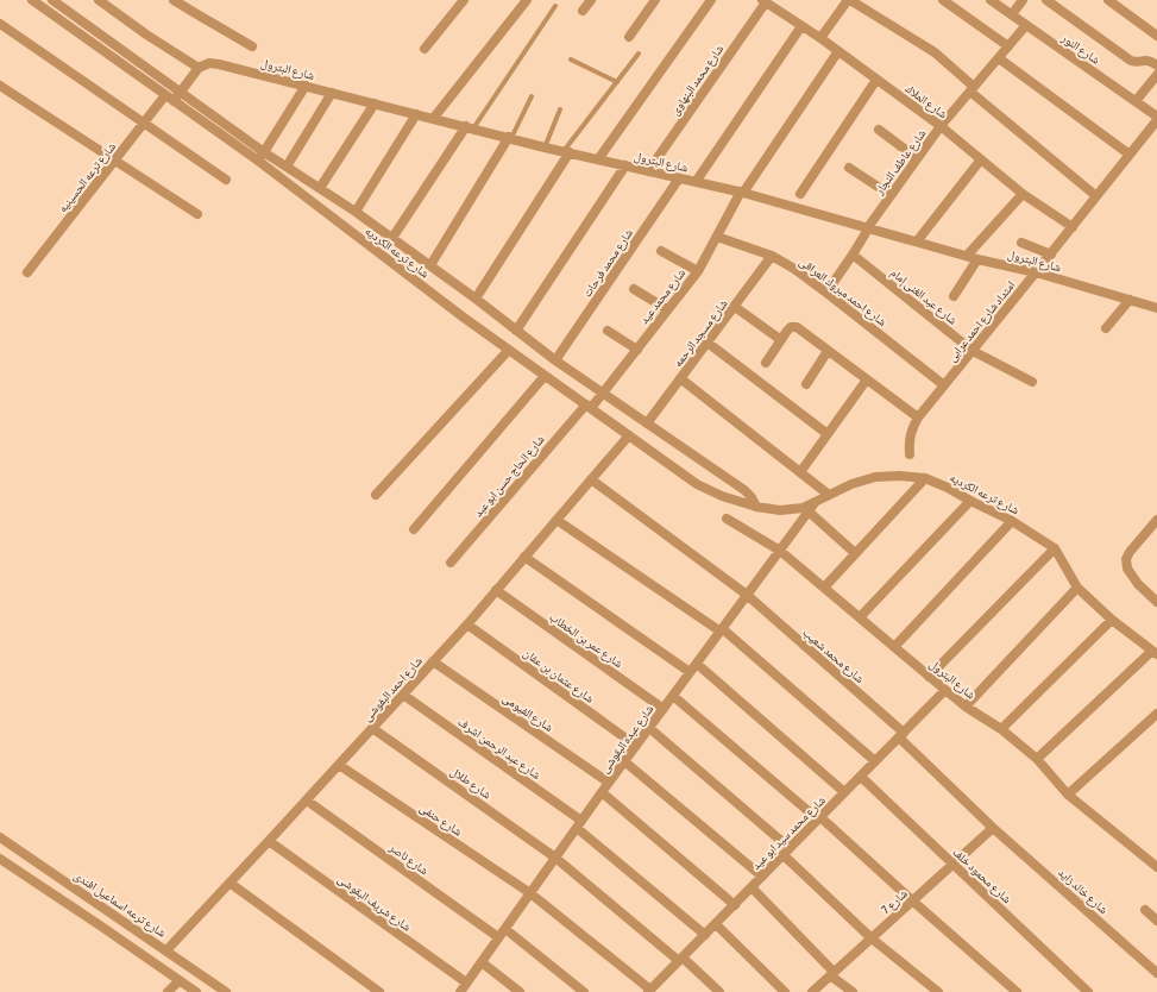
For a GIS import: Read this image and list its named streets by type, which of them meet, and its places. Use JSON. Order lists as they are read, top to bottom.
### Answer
{
  "streets": {
    "street": [
      "شارع النور",
      "شارع البترول",
      "شارع محمد البنهاوى",
      "شارع الملاك",
      "شارع عاطف النجار",
      "شارع ترعه الحسينيه",
      "شارع ترعه الكرديه",
      "شارع محمد فرحات",
      "شارع احمد مبروك العراقى",
      "شارع محمد عيد",
      "شارع عبد الغنى إمام",
      "امتداد شارع احمد عرابى",
      "شارع مسجد الرحمه",
      "شارع الحاج حسن ابو عبد",
      "شارع عمر بن الخطاب",
      "شارع محمد شعيب",
      "شارع عثمان بن عفان",
      "شارع احمد البقوشى",
      "شارع الفيومى",
      "شارع عبده البقوشى",
      "شارع عبد الرحمن اشرف",
      "شارع طلال",
      "شارع حنفى",
      "شارع محمد سيد ابو عيد",
      "شارع ناصر",
      "شارع محمود خلف",
      "شارع خالد زايد",
      "شارع 7",
      "شارع شريف البقوشى",
      "شارع ترعه اسماعيل افندى"
    ]
  },
  "crossings": [
    ["شارع النور", "شارع عاطف النجار"],
    ["شارع النور", "امتداد شارع احمد عرابى"],
    ["شارع البترول", "شارع محمد البنهاوى"],
    ["شارع البترول", "شارع عاطف النجار"],
    ["شارع البترول", "شارع محمد فرحات"],
    ["شارع البترول", "شارع محمد عيد"],
    ["شارع البترول", "امتداد شارع احمد عرابى"],
    ["شارع البترول", "شارع عبده البقوشى"],
    ["شارع البترول", "شارع محمد سيد ابو عيد"],
    ["شارع محمد البنهاوى", "شارع الملاك"],
    ["شارع الملاك", "شارع عاطف النجار"],
    ["شارع الملاك", "شارع محمد عيد"],
    ["شارع الملاك", "امتداد شارع احمد عرابى"],
    ["شارع عاطف النجار", "شارع احمد مبروك العراقى"],
    ["شارع عاطف النجار", "شارع عبد الغنى إمام"],
    ["شارع ترعه الحسينيه", "شارع ترعه الكرديه"],
    ["شارع ترعه الكرديه", "شارع محمد فرحات"],
    ["شارع ترعه الكرديه", "شارع محمد عيد"],
    ["شارع ترعه الكرديه", "شارع مسجد الرحمه"],
    ["شارع ترعه الكرديه", "شارع الحاج حسن ابو عبد"],
    ["شارع ترعه الكرديه", "شارع احمد البقوشى"],
    ["شارع ترعه الكرديه", "شارع عبده البقوشى"],
    ["شارع احمد مبروك العراقى", "شارع محمد عيد"],
    ["شارع احمد مبروك العراقى", "امتداد شارع احمد عرابى"],
    ["شارع احمد مبروك العراقى", "شارع مسجد الرحمه"],
    ["شارع محمد عيد", "شارع الحاج حسن ابو عبد"],
    ["شارع عبد الغنى إمام", "امتداد شارع احمد عرابى"],
    ["شارع عمر بن الخطاب", "شارع احمد البقوشى"],
    ["شارع عمر بن الخطاب", "شارع عبده البقوشى"],
    ["شارع محمد شعيب", "شارع احمد البقوشى"],
    ["شارع محمد شعيب", "شارع عبده البقوشى"],
    ["شارع محمد شعيب", "شارع محمد سيد ابو عيد"],
    ["شارع محمد شعيب", "شارع خالد زايد"],
    ["شارع محمد شعيب", "شارع 7"],
    ["شارع عثمان بن عفان", "شارع احمد البقوشى"],
    ["شارع عثمان بن عفان", "شارع عبده البقوشى"],
    ["شارع احمد البقوشى", "شارع الفيومى"],
    ["شارع احمد البقوشى", "شارع عبد الرحمن اشرف"],
    ["شارع احمد البقوشى", "شارع طلال"],
    ["شارع احمد البقوشى", "شارع حنفى"],
    ["شارع احمد البقوشى", "شارع ناصر"],
    ["شارع احمد البقوشى", "شارع شريف البقوشى"],
    ["شارع احمد البقوشى", "شارع ترعه اسماعيل افندى"],
    ["شارع الفيومى", "شارع عبده البقوشى"],
    ["شارع عبده البقوشى", "شارع عبد الرحمن اشرف"],
    ["شارع عبده البقوشى", "شارع طلال"],
    ["شارع عبده البقوشى", "شارع حنفى"],
    ["شارع عبده البقوشى", "شارع ناصر"],
    ["شارع عبده البقوشى", "شارع شريف البقوشى"],
    ["شارع عبد الرحمن اشرف", "شارع محمد سيد ابو عيد"],
    ["شارع طلال", "شارع محمد سيد ابو عيد"],
    ["شارع حنفى", "شارع محمد سيد ابو عيد"],
    ["شارع محمد سيد ابو عيد", "شارع محمود خلف"],
    ["شارع محمود خلف", "شارع 7"],
    ["شارع خالد زايد", "شارع 7"]
  ]
}
